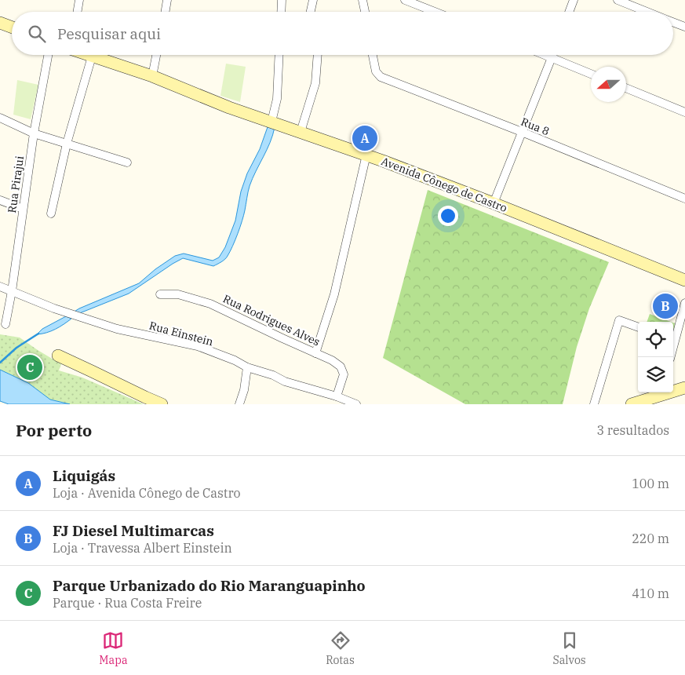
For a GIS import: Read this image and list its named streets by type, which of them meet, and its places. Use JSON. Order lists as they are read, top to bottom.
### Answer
{
  "streets": {
    "main road": ["Avenida Cônego de Castro"],
    "street": [
      "Rua 8",
      "Rua Pirajui",
      "Rua Rodrigues Alves",
      "Rua Einstein"
    ]
  },
  "crossings": [
    ["Rua Pirajui", "Rua Einstein"],
    ["Rua Rodrigues Alves", "Rua Einstein"]
  ],
  "north": "left",
  "page": {
    "search": "Pesquisar aqui",
    "pins": ["A", "B", "C"],
    "heading": ["Por perto", "3 resultados"],
    "list": [
      {
        "mark": "A",
        "name": "Liquigás",
        "note": "Loja · Avenida Cônego de Castro",
        "value": "100 m"
      },
      {
        "mark": "B",
        "name": "FJ Diesel Multimarcas",
        "note": "Loja · Travessa Albert Einstein",
        "value": "220 m"
      },
      {
        "mark": "C",
        "name": "Parque Urbanizado do Rio Maranguapinho",
        "note": "Parque · Rua Costa Freire",
        "value": "410 m"
      }
    ],
    "nav": ["Mapa", "Rotas", "Salvos"]
  }
}
